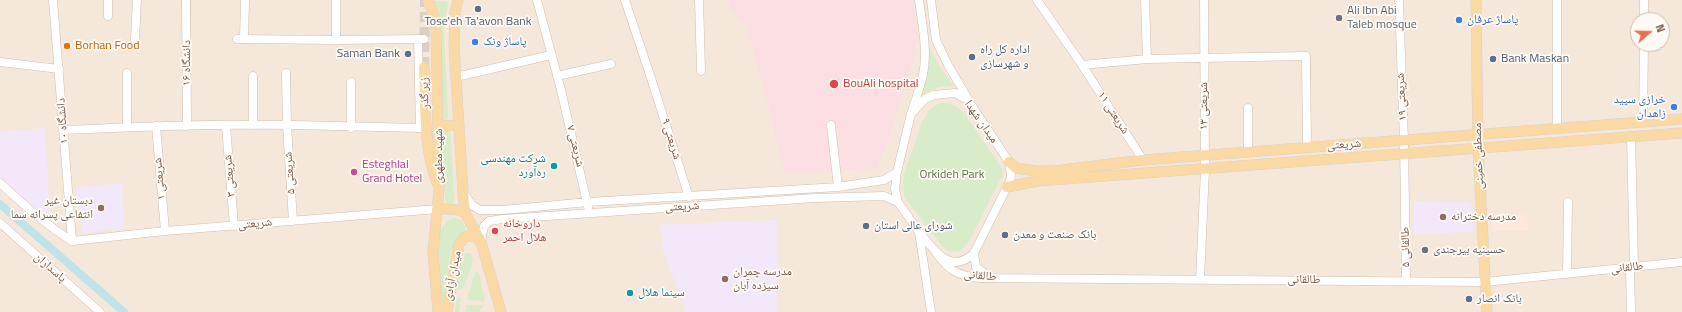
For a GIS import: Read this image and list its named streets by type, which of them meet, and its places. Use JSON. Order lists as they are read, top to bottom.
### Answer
{
  "streets": {
    "main road": [
      "زیر گذر",
      "شریعتی",
      "شهید مطهری",
      "مصطفی خمینی",
      "میدان آزادی"
    ],
    "street": [
      "دانشگاه ۱۶",
      "شریعتی ۱۹",
      "شریعتی ۱۳",
      "شریعتی ۱۱",
      "دانشگاه ۱۰",
      "میدان شهدا",
      "شریعتی ۹",
      "شریعتی ۷",
      "شریعتی ۵",
      "شریعتی ۳",
      "شریعتی ۱",
      "طالقانی ۵",
      "پاسداران",
      "طالقانی"
    ]
  },
  "crossings": [
    ["زیر گذر", "شهید مطهری"],
    ["شریعتی ۱۹", "شریعتی"],
    ["شریعتی ۱۹", "طالقانی ۵"],
    ["شریعتی ۱۳", "شریعتی"],
    ["شریعتی ۱۳", "طالقانی"],
    ["شریعتی ۱۱", "شریعتی"],
    ["دانشگاه ۱۰", "شریعتی"],
    ["میدان شهدا", "شریعتی"],
    ["میدان شهدا", "طالقانی"],
    ["شریعتی", "شریعتی ۷"],
    ["شریعتی", "شهید مطهری"],
    ["شریعتی", "مصطفی خمینی"],
    ["شریعتی", "شریعتی ۵"],
    ["شریعتی", "شریعتی ۳"],
    ["شریعتی", "شریعتی ۱"],
    ["شریعتی", "طالقانی ۵"],
    ["شریعتی", "طالقانی"],
    ["شریعتی", "میدان آزادی"],
    ["شهید مطهری", "میدان آزادی"],
    ["مصطفی خمینی", "طالقانی"],
    ["طالقانی ۵", "طالقانی"]
  ],
  "parks": ["Orkideh Park"],
  "places": [
    "Tose'eh Ta'avon Bank",
    "Ali Ibn Abi Taleb mosque",
    "پاساژ عرفان",
    "پاساژ ونک",
    "Borhan Food",
    "Saman Bank",
    "اداره کل راه و شهرسازی",
    "Bank Maskan",
    "BouAli hospital",
    "خرازی سپید زاهدان",
    "شرکت مهندسی ره‌آورد",
    "Esteghlal Grand Hotel",
    "دبستان غیر انتفاعی پسرانه سما",
    "مدرسه دخترانه",
    "شورای عالی استان",
    "داروخانه هلال احمر",
    "بانک صنعت و معدن",
    "حسینیه بیرجندی",
    "مدرسه چمران سیزده آبان",
    "سینما هلال",
    "بانک انصار"
  ],
  "north": "right"
}
